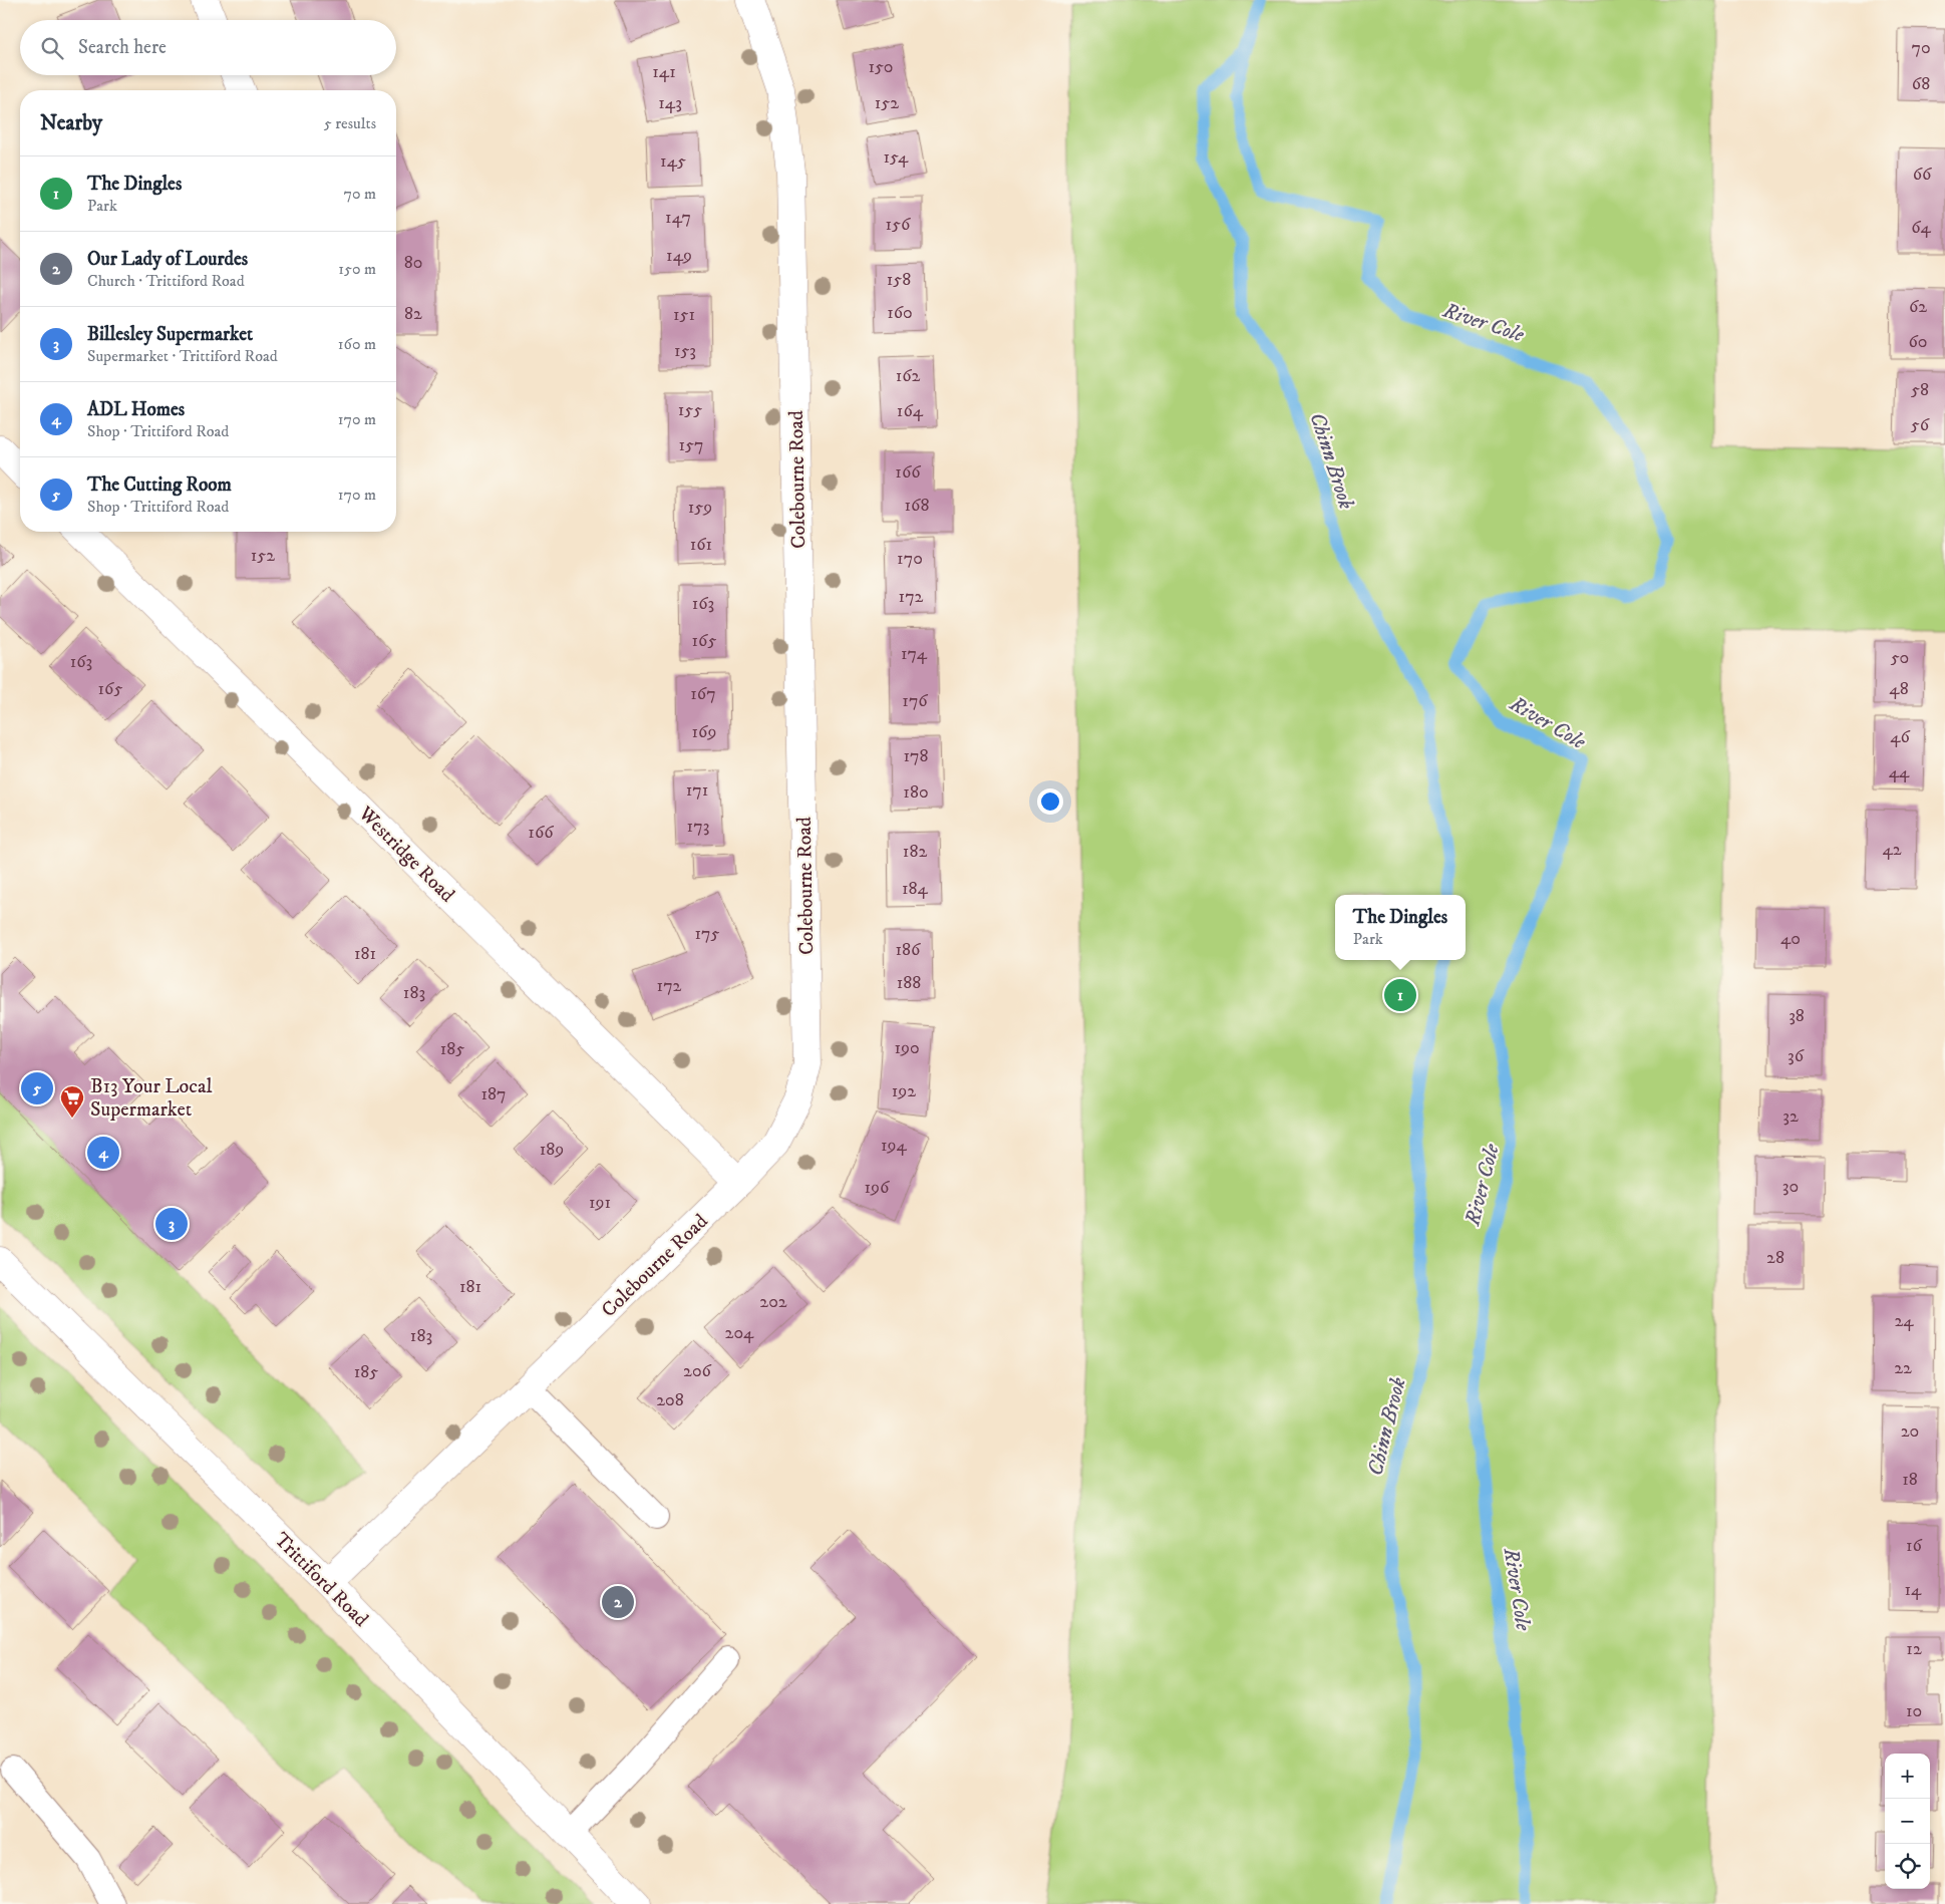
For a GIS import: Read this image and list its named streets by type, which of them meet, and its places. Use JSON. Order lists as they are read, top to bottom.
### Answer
{
  "streets": {
    "street": ["Colebourne Road", "Westridge Road", "Trittiford Road"]
  },
  "crossings": [
    ["Colebourne Road", "Westridge Road"],
    ["Colebourne Road", "Trittiford Road"]
  ],
  "water": ["River Cole", "Chinn Brook"],
  "places": {
    "supermarket": ["B13 Your Local Supermarket"]
  },
  "house_numbers": [
    "70",
    "150",
    "141",
    "68",
    "143",
    "152",
    "154",
    "145",
    "66",
    "147",
    "156",
    "64",
    "149",
    "80",
    "158",
    "62",
    "160",
    "82",
    "151",
    "60",
    "153",
    "162",
    "58",
    "155",
    "164",
    "56",
    "157",
    "166",
    "168",
    "159",
    "161",
    "152",
    "170",
    "172",
    "163",
    "165",
    "174",
    "50",
    "163",
    "165",
    "48",
    "167",
    "176",
    "169",
    "46",
    "178",
    "44",
    "171",
    "180",
    "173",
    "166",
    "42",
    "182",
    "184",
    "175",
    "40",
    "186",
    "181",
    "188",
    "172",
    "183",
    "38",
    "190",
    "185",
    "36",
    "192",
    "187",
    "32",
    "194",
    "189",
    "30",
    "196",
    "191",
    "28",
    "181",
    "202",
    "24",
    "204",
    "183",
    "22",
    "206",
    "185",
    "208",
    "20",
    "18",
    "16",
    "14",
    "12",
    "10"
  ],
  "page": {
    "search": "Search here",
    "heading": ["Nearby", "5 results"],
    "list": [
      {
        "mark": "1",
        "name": "The Dingles",
        "note": "Park",
        "value": "70 m"
      },
      {
        "mark": "2",
        "name": "Our Lady of Lourdes",
        "note": "Church · Trittiford Road",
        "value": "150 m"
      },
      {
        "mark": "3",
        "name": "Billesley Supermarket",
        "note": "Supermarket · Trittiford Road",
        "value": "160 m"
      },
      {
        "mark": "4",
        "name": "ADL Homes",
        "note": "Shop · Trittiford Road",
        "value": "170 m"
      },
      {
        "mark": "5",
        "name": "The Cutting Room",
        "note": "Shop · Trittiford Road",
        "value": "170 m"
      }
    ],
    "popup": ["The Dingles", "Park"],
    "pins": [
      "1",
      "5",
      "4",
      "3",
      "2"
    ],
    "map_buttons": ["+", "−"]
  }
}
